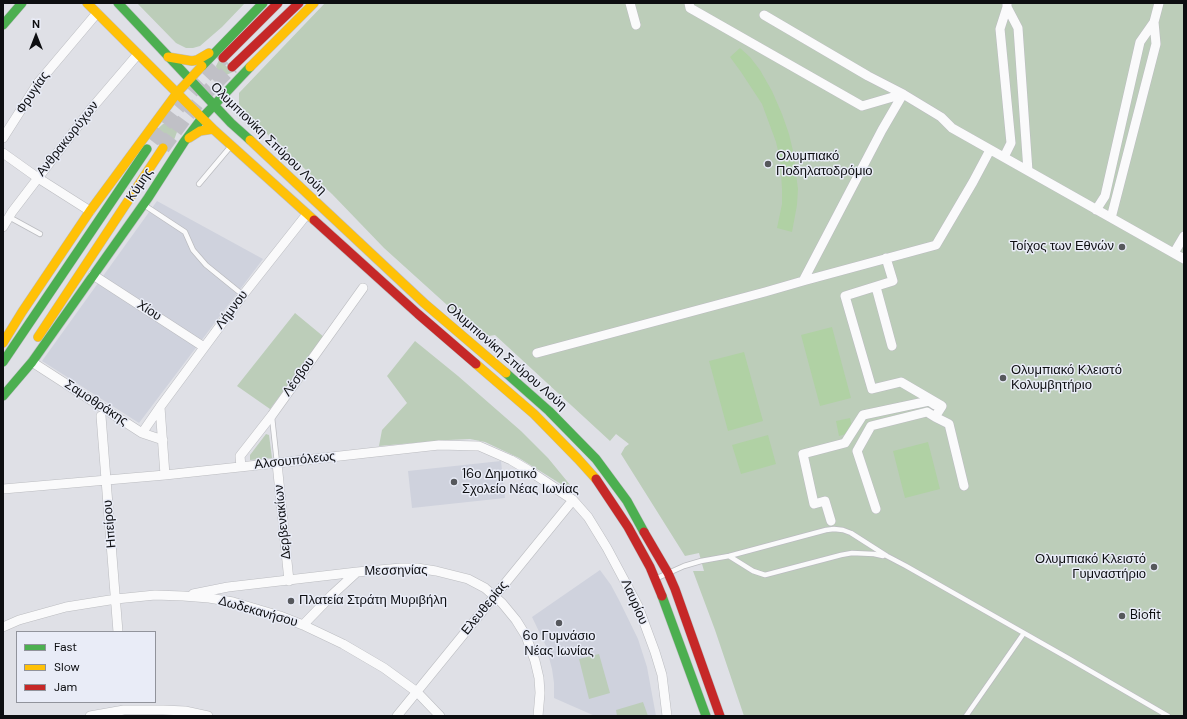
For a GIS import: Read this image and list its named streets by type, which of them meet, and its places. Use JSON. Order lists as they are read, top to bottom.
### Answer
{
  "streets": {
    "main road": ["Ολυμπιονίκη Σπύρου Λούη", "Κύμης"],
    "street": [
      "Φρυγίας",
      "Ανθρακωρύχων",
      "Λήμνου",
      "Χίου",
      "Λέσβου",
      "Σαμοθράκης",
      "Αλσουπόλεως",
      "Δερβενακίων",
      "Ηπείρου",
      "Μεσσηνίας",
      "Λαυρίου",
      "Ελευθερίας",
      "Δωδεκανήσου"
    ]
  },
  "crossings": [
    ["Φρυγίας", "Ολυμπιονίκη Σπύρου Λούη"],
    ["Ανθρακωρύχων", "Ολυμπιονίκη Σπύρου Λούη"],
    ["Ολυμπιονίκη Σπύρου Λούη", "Κύμης"],
    ["Ολυμπιονίκη Σπύρου Λούη", "Λήμνου"],
    ["Κύμης", "Χίου"],
    ["Κύμης", "Σαμοθράκης"],
    ["Λήμνου", "Χίου"],
    ["Λήμνου", "Σαμοθράκης"],
    ["Λέσβου", "Αλσουπόλεως"],
    ["Αλσουπόλεως", "Δερβενακίων"],
    ["Αλσουπόλεως", "Ηπείρου"],
    ["Αλσουπόλεως", "Λαυρίου"],
    ["Αλσουπόλεως", "Ελευθερίας"],
    ["Δερβενακίων", "Μεσσηνίας"],
    ["Ηπείρου", "Δωδεκανήσου"],
    ["Μεσσηνίας", "Ελευθερίας"],
    ["Μεσσηνίας", "Δωδεκανήσου"],
    ["Λαυρίου", "Ελευθερίας"],
    ["Ελευθερίας", "Δωδεκανήσου"]
  ],
  "places": [
    "Ολυμπιακό Ποδηλατοδρόμιο",
    "Τοίχος των Εθνών",
    "Ολυμπιακό Κλειστό Κολυμβητήριο",
    "16ο Δημοτικό Σχολείο Νέας Ιωνίας",
    "Ολυμπιακό Κλειστό Γυμναστήριο",
    "Πλατεία Στράτη Μυριβήλη",
    "Biofit",
    "6ο Γυμνάσιο Νέας Ιωνίας"
  ],
  "legend": ["Fast", "Slow", "Jam"],
  "north": "top"
}
